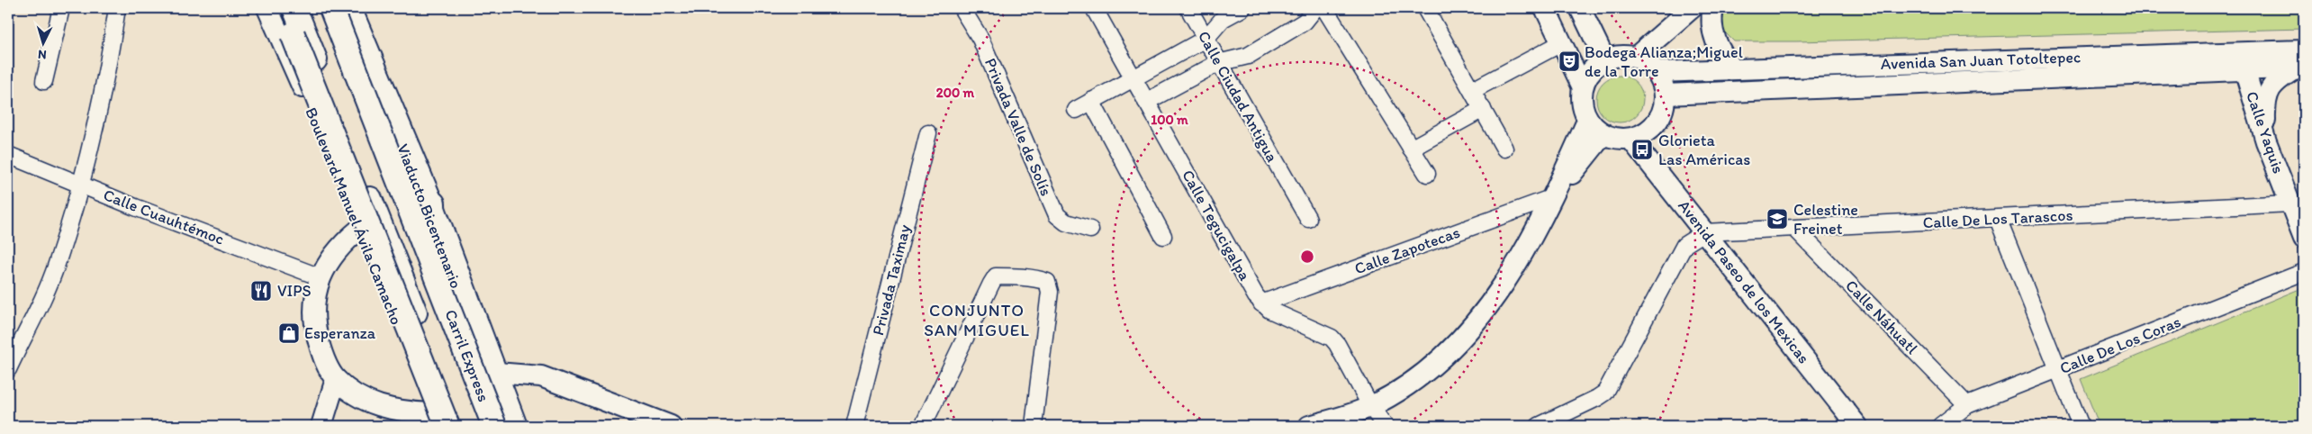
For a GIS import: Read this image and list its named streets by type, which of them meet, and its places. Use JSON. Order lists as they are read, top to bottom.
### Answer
{
  "streets": {
    "highway": ["Boulevard Manuel Ávila Camacho", "Viaducto Bicentenario", "Carril Express"],
    "main road": ["Avenida San Juan Totoltepec", "Calle Yaquis", "Avenida Paseo de los Mexicas"],
    "street": [
      "Calle Ciudad Antigua",
      "Privada Valle de Solís",
      "Calle Cuauhtémoc",
      "Calle De Los Tarascos",
      "Calle Tegucigalpa",
      "Calle Zapotecas",
      "Privada Taximay",
      "Calle Náhuatl",
      "Calle De Los Coras"
    ]
  },
  "crossings": [
    ["Avenida San Juan Totoltepec", "Calle Yaquis"],
    ["Avenida San Juan Totoltepec", "Avenida Paseo de los Mexicas"],
    ["Calle Yaquis", "Calle De Los Tarascos"],
    ["Calle De Los Tarascos", "Avenida Paseo de los Mexicas"],
    ["Calle De Los Tarascos", "Calle Náhuatl"],
    ["Calle Tegucigalpa", "Calle Zapotecas"],
    ["Calle Náhuatl", "Calle De Los Coras"]
  ],
  "districts": ["CONJUNTO SAN MIGUEL"],
  "places": {
    "theatre": ["Bodega Alianza;Miguel de la Torre"],
    "bus stop": ["Glorieta Las Américas"],
    "school or university": ["Celestine Freinet"],
    "restaurant": ["VIPS"],
    "shop": ["Esperanza"]
  },
  "north": "bottom",
  "rings": ["200 m", "100 m"]
}
